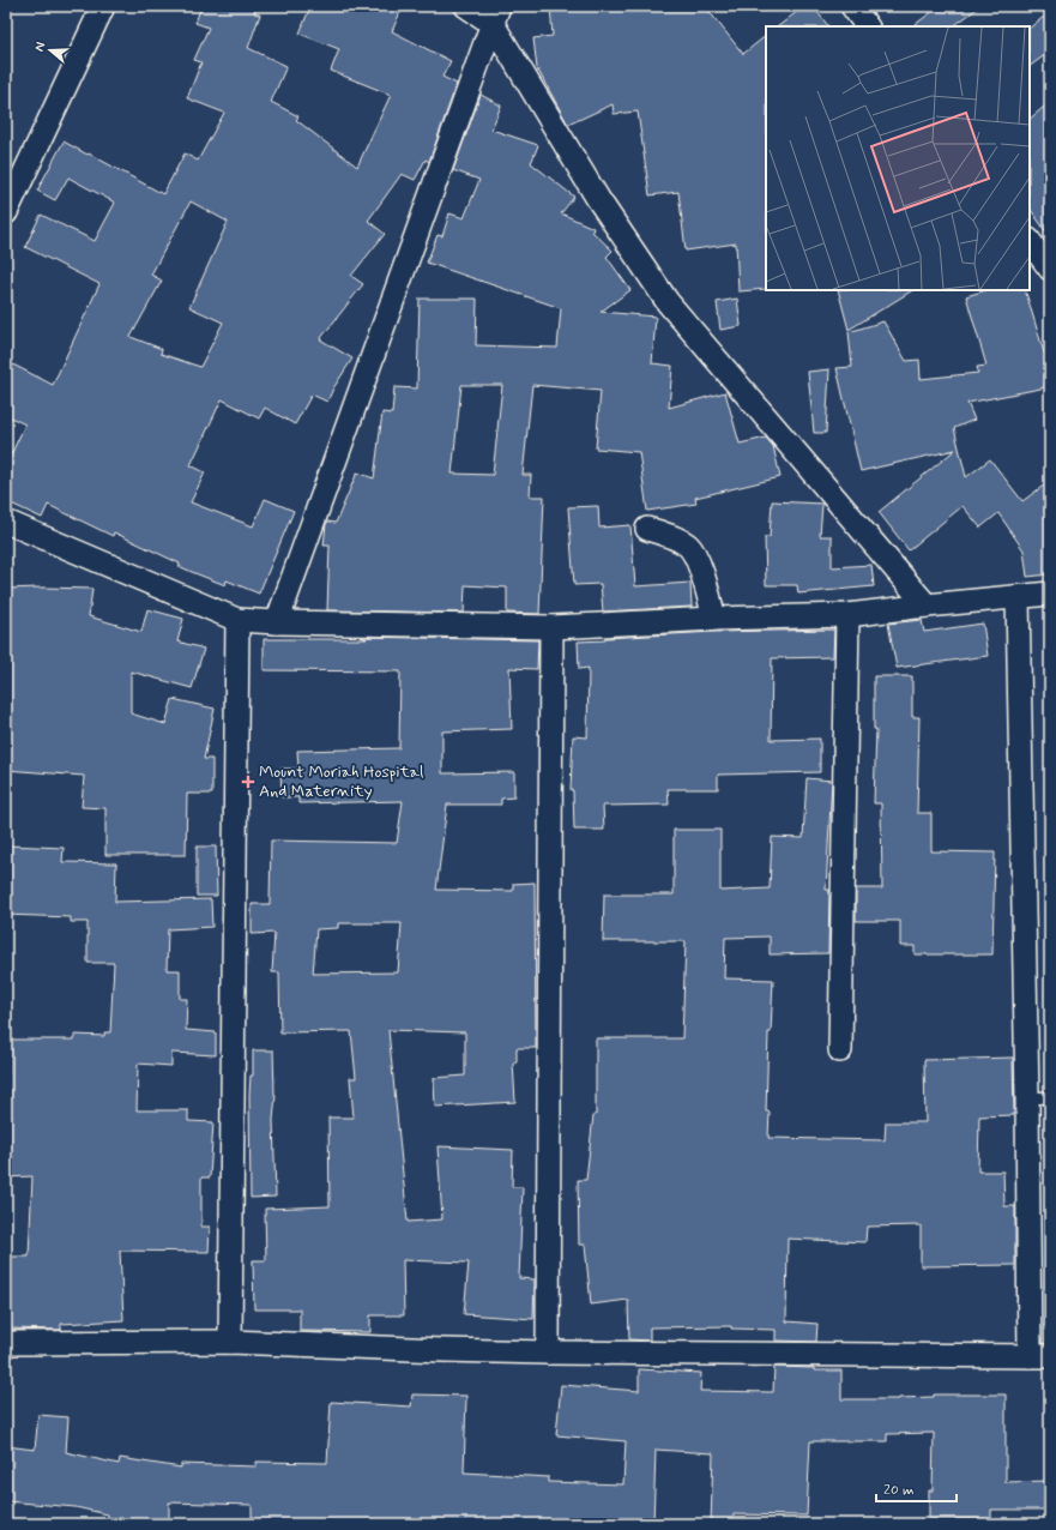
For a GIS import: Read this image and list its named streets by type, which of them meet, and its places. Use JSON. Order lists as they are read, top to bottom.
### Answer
{
  "places": {
    "health": ["Mount Moriah Hospital And Maternity"]
  },
  "scale_bar": "20 m",
  "north": "left"
}
